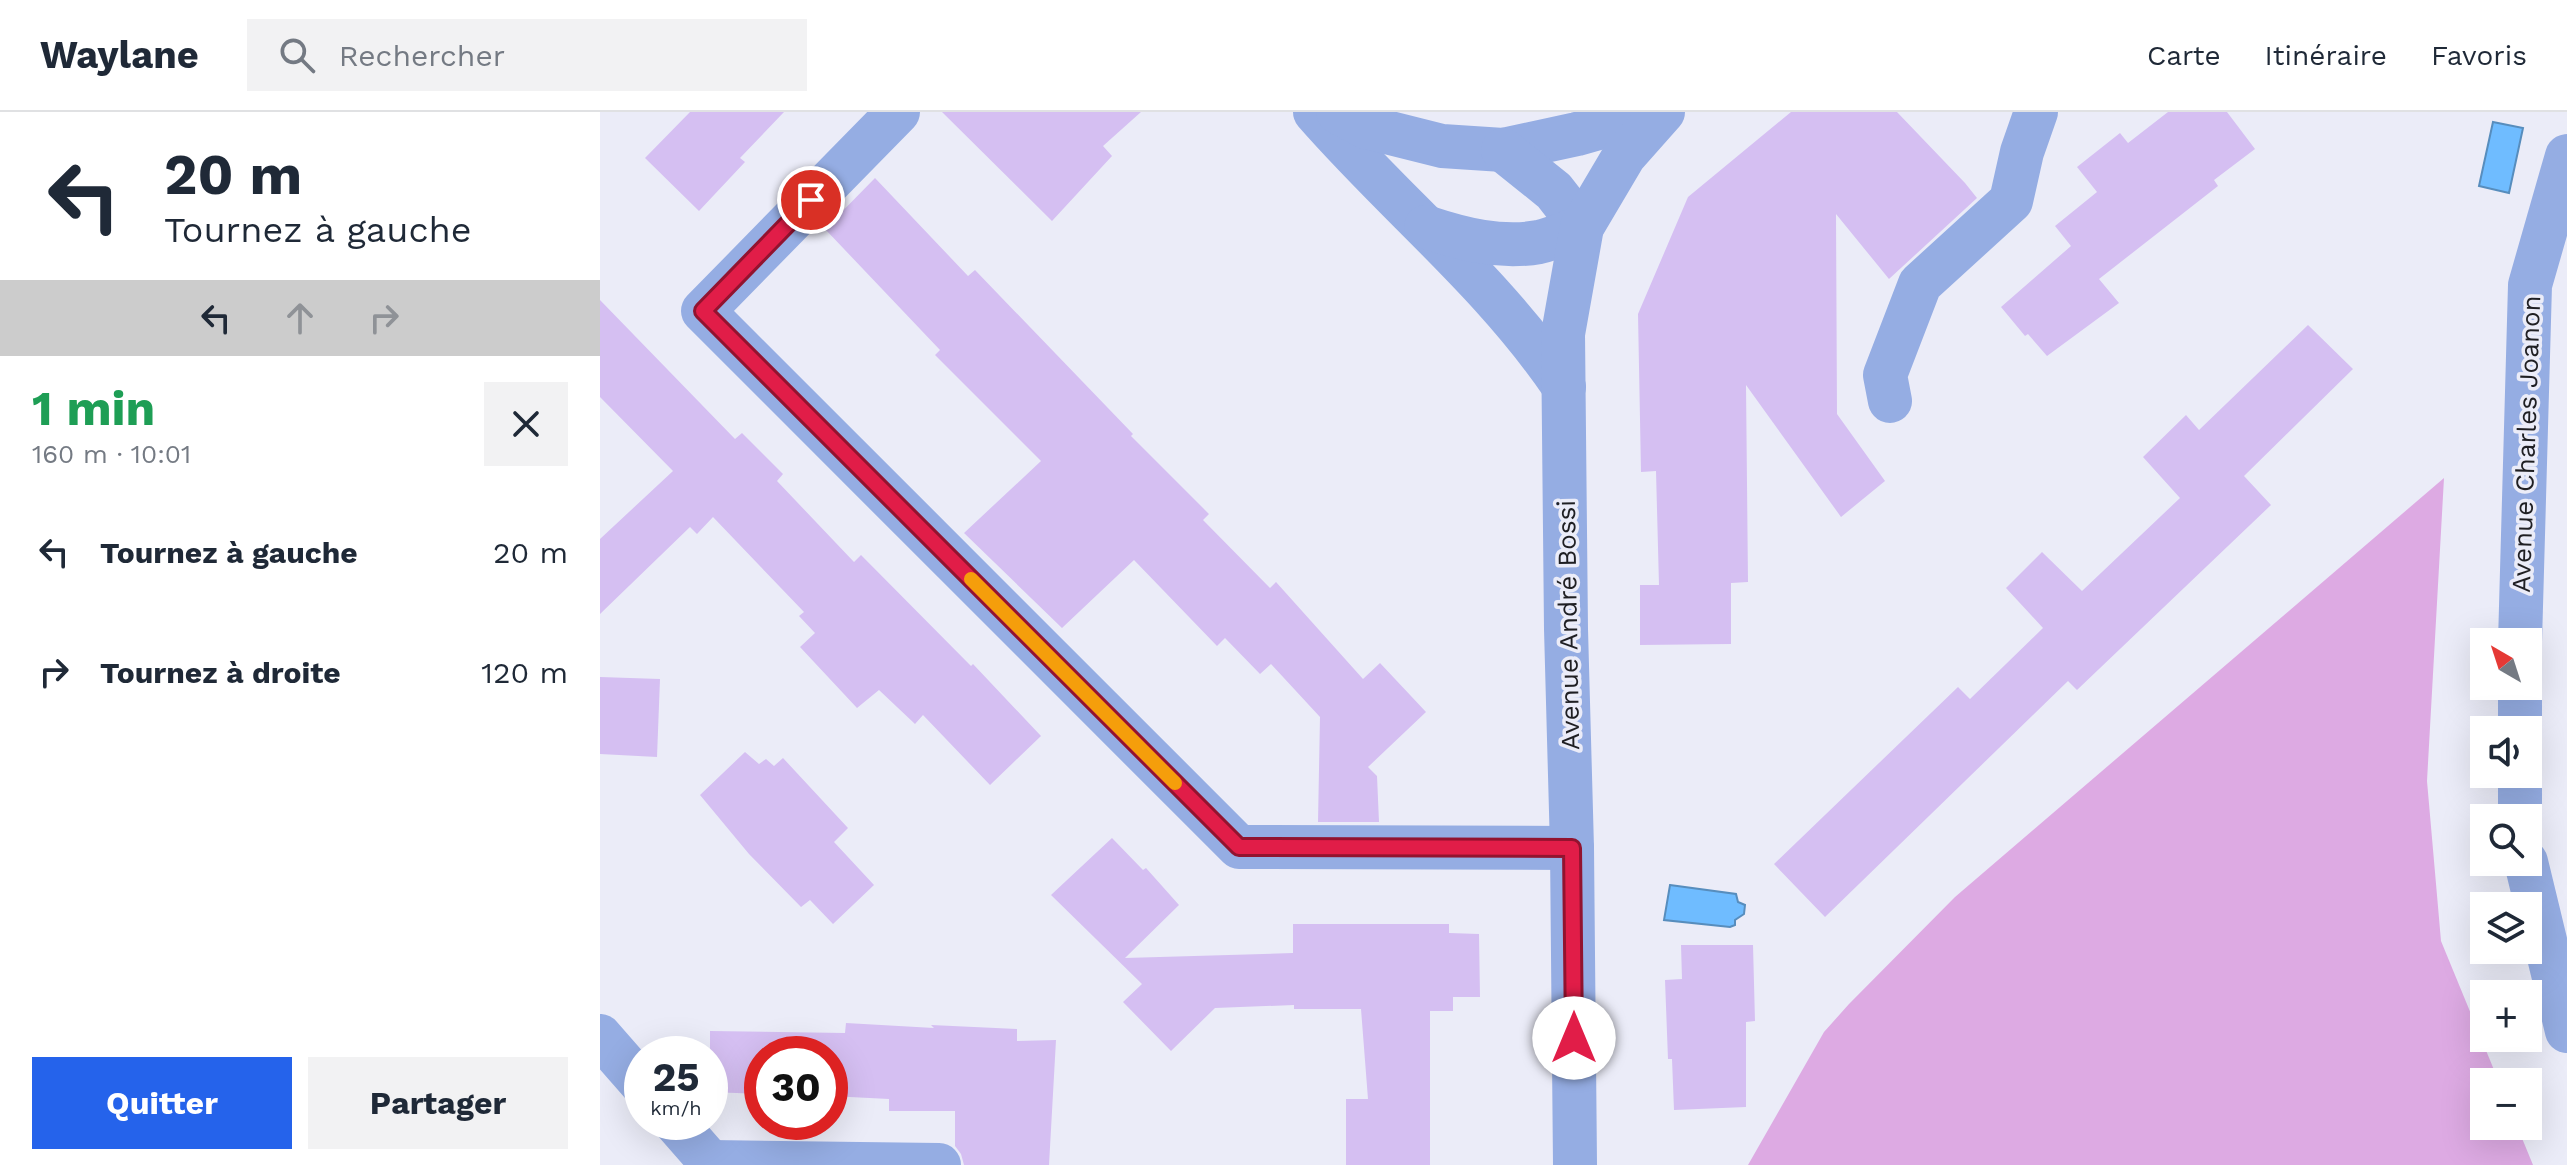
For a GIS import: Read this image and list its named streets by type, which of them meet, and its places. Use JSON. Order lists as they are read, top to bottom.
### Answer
{
  "streets": {
    "street": ["Avenue Charles Joanon", "Avenue André Bossi"]
  },
  "north": "top left",
  "page": {
    "header": "Waylane",
    "search": "Rechercher",
    "nav": ["Carte", "Itinéraire", "Favoris"],
    "turn": ["20 m", "Tournez à gauche"],
    "heading": ["1 min", "160 m · 10:01"],
    "list": [
      {
        "name": "Tournez à gauche",
        "value": "20 m"
      },
      {
        "name": "Tournez à droite",
        "value": "120 m"
      }
    ],
    "map_buttons": ["+", "−"],
    "speed": "25 km/h",
    "limit": "30",
    "buttons": ["Quitter", "Partager"]
  }
}
